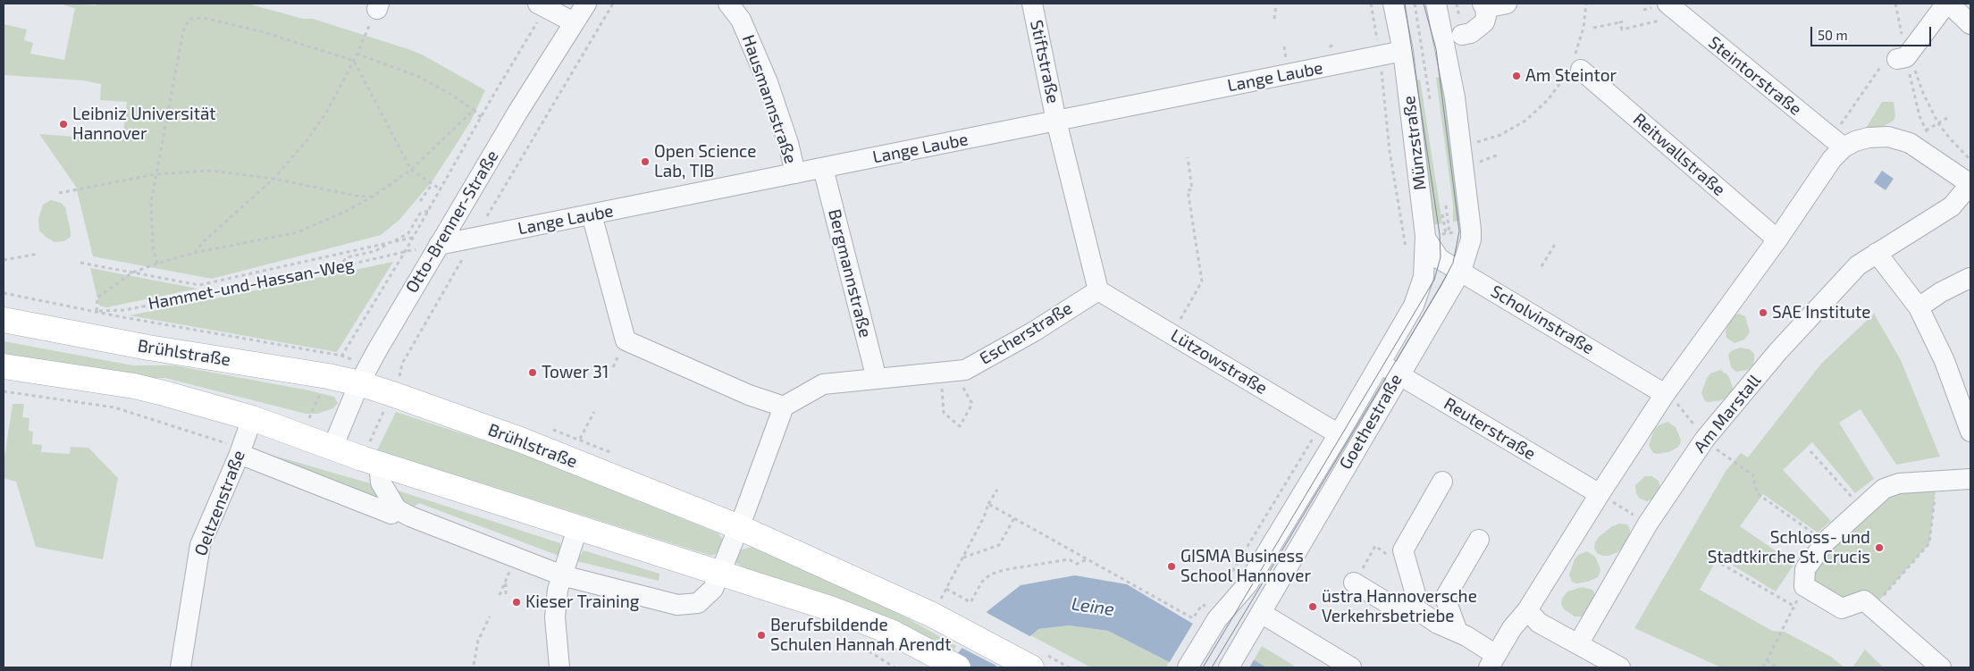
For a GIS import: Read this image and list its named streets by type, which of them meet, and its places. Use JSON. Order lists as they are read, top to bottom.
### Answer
{
  "streets": {
    "main road": ["Brühlstraße"],
    "street": [
      "Stiftstraße",
      "Steintorstraße",
      "Lange Laube",
      "Hausmannstraße",
      "Münzstraße",
      "Reitwallstraße",
      "Otto-Brenner-Straße",
      "Bergmannstraße",
      "Scholvinstraße",
      "Escherstraße",
      "Lützowstraße",
      "Am Marstall",
      "Goethestraße",
      "Reuterstraße",
      "Oeltzenstraße"
    ],
    "path": ["Hammet-und-Hassan-Weg"]
  },
  "crossings": [
    ["Stiftstraße", "Lange Laube"],
    ["Lange Laube", "Hausmannstraße"],
    ["Lange Laube", "Münzstraße"],
    ["Lange Laube", "Otto-Brenner-Straße"],
    ["Lange Laube", "Bergmannstraße"],
    ["Münzstraße", "Scholvinstraße"],
    ["Münzstraße", "Goethestraße"],
    ["Otto-Brenner-Straße", "Brühlstraße"],
    ["Bergmannstraße", "Escherstraße"],
    ["Scholvinstraße", "Goethestraße"],
    ["Escherstraße", "Lützowstraße"],
    ["Lützowstraße", "Goethestraße"],
    ["Goethestraße", "Reuterstraße"]
  ],
  "water": ["Leine"],
  "places": [
    "Am Steintor",
    "Leibniz Universität Hannover",
    "Open Science Lab, TIB",
    "SAE Institute",
    "Tower 31",
    "Schloss- und Stadtkirche St. Crucis",
    "GISMA Business School Hannover",
    "Kieser Training",
    "üstra Hannoversche Verkehrsbetriebe",
    "Berufsbildende Schulen Hannah Arendt"
  ],
  "scale_bar": "50 m"
}
